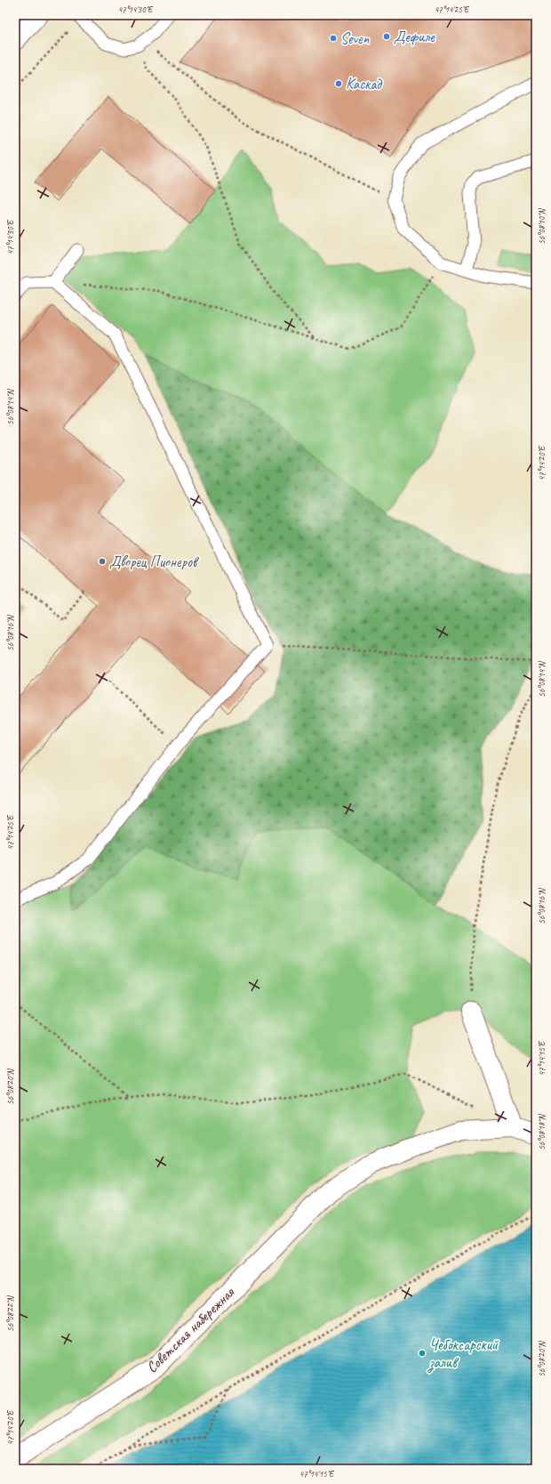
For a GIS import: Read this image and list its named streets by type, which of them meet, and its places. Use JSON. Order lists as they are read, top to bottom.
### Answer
{
  "streets": {
    "street": ["Советская набережная"]
  },
  "places": [
    "Дефиле",
    "Seven",
    "Каскад",
    "Дворец Пионеров",
    "Чебоксарский залив"
  ],
  "coordinates": [
    "47°14'30\"E",
    "47°14'25\"E",
    "56°08'10\"N",
    "56°08'14\"N",
    "47°14'20\"E",
    "56°08'16\"N",
    "47°14'15\"E",
    "56°08'20\"N",
    "56°08'18\"N",
    "56°08'22\"N"
  ]
}
